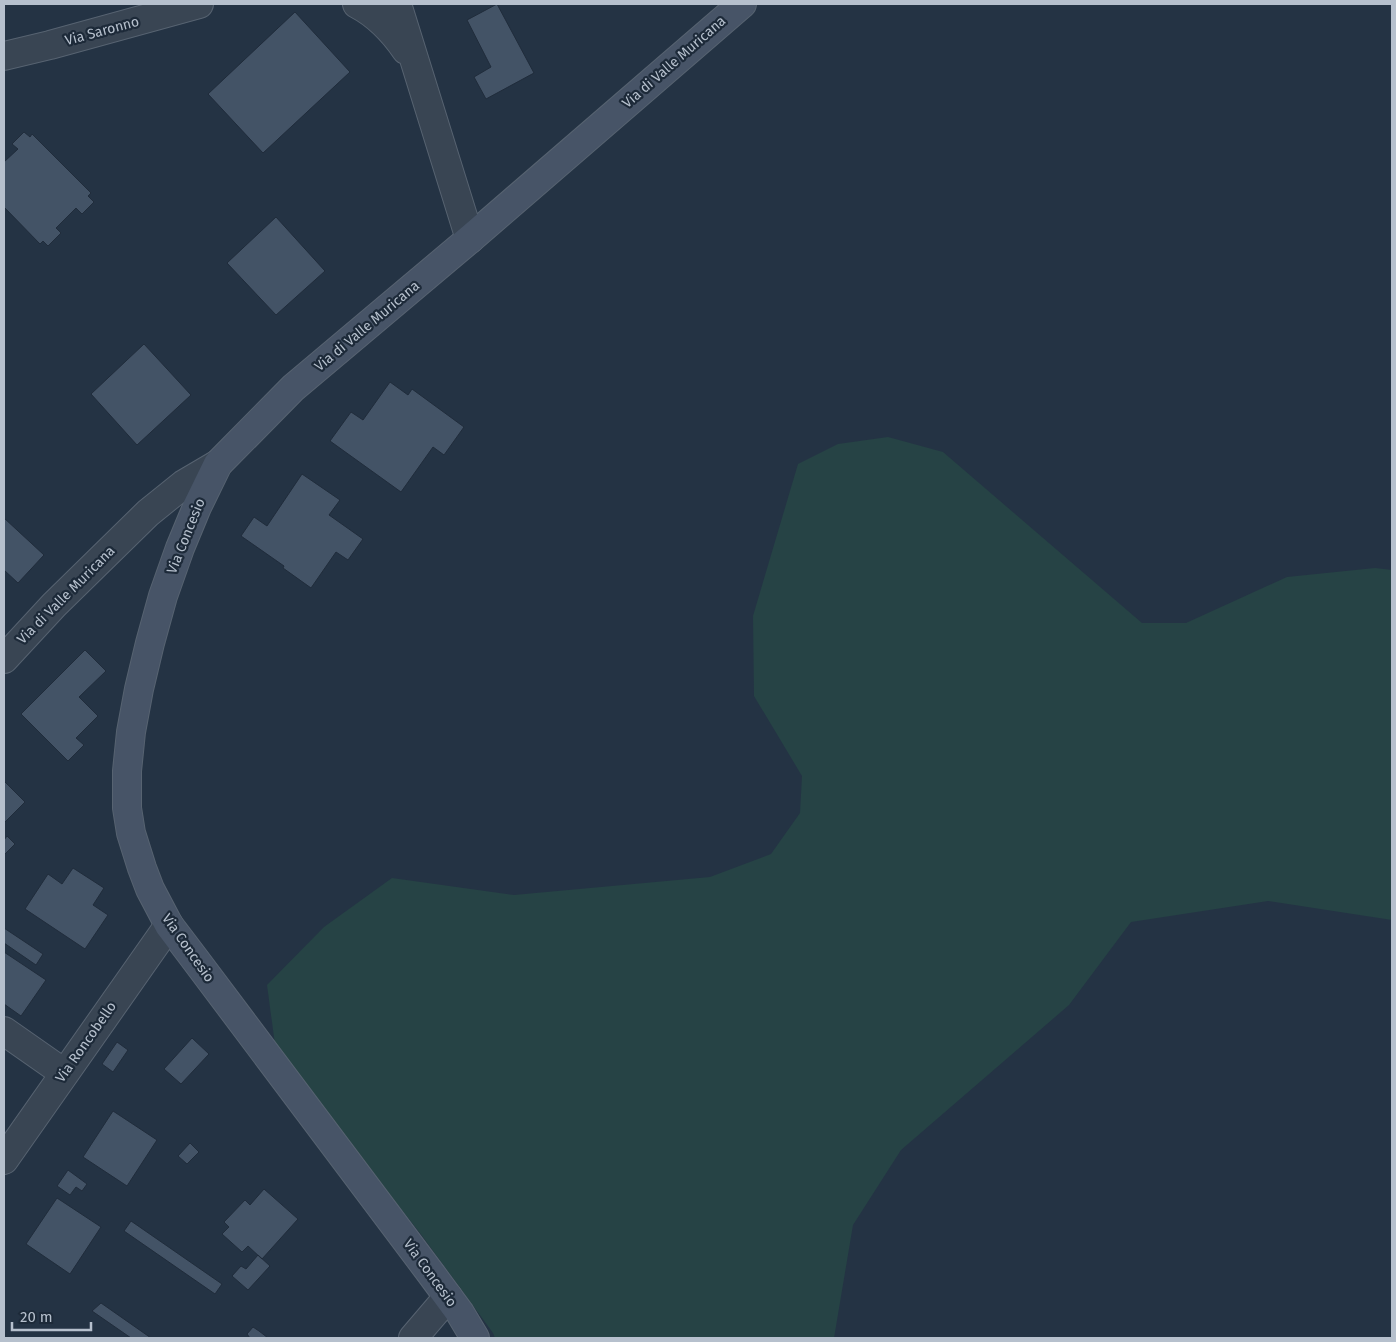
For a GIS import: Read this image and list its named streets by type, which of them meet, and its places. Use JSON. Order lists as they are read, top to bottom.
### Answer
{
  "streets": {
    "street": [
      "Via Saronno",
      "Via di Valle Muricana",
      "Via Concesio",
      "Via Roncobello"
    ]
  },
  "crossings": [
    ["Via di Valle Muricana", "Via Concesio"],
    ["Via Concesio", "Via Roncobello"]
  ],
  "scale_bar": "20 m"
}
